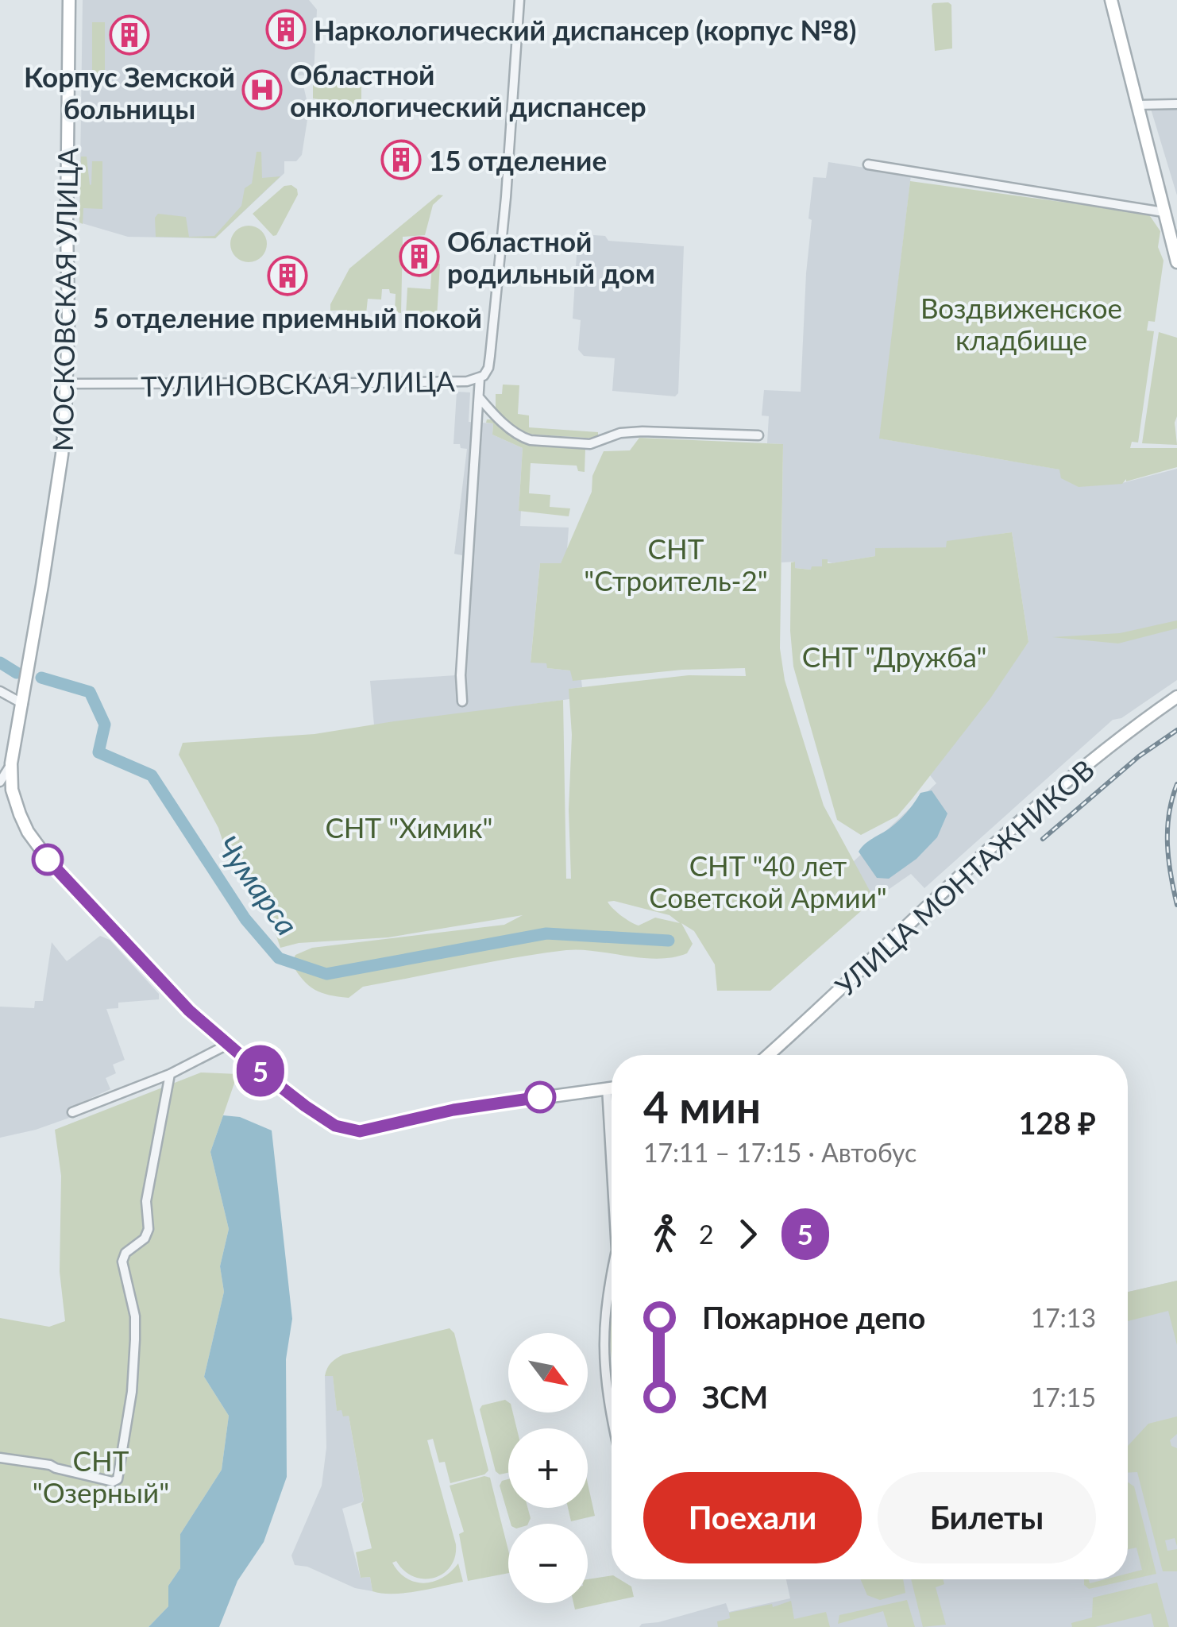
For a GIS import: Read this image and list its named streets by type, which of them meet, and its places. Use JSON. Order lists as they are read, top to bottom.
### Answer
{
  "streets": {
    "main road": ["МОСКОВСКАЯ УЛИЦА", "УЛИЦА МОНТАЖНИКОВ"],
    "street": ["ТУЛИНОВСКАЯ УЛИЦА"]
  },
  "crossings": [
    ["МОСКОВСКАЯ УЛИЦА", "ТУЛИНОВСКАЯ УЛИЦА"]
  ],
  "water": ["Чумарса"],
  "parks": [
    "Воздвиженское кладбище",
    "СНТ \"Строитель-2\"",
    "СНТ \"Дружба\"",
    "СНТ \"Химик\"",
    "СНТ \"40 лет Советской Армии\"",
    "СНТ \"Озерный\""
  ],
  "places": {
    "building": [
      "Наркологический диспансер (корпус №8)",
      "Корпус Земской больницы",
      "15 отделение",
      "Областной родильный дом",
      "5 отделение приемный покой"
    ],
    "hospital": ["Областной онкологический диспансер"]
  },
  "lines": ["bus line 5"],
  "north": "bottom right",
  "page": {
    "on_map": "5",
    "heading": ["4 мин", "17:11 – 17:15 · Автобус", "128 ₽"],
    "legs": ["2", "5"],
    "list": [
      {
        "name": "Пожарное депо",
        "value": "17:13"
      },
      {
        "name": "ЗСМ",
        "value": "17:15"
      }
    ],
    "map_buttons": ["+", "−"],
    "buttons": ["Поехали", "Билеты"]
  }
}
